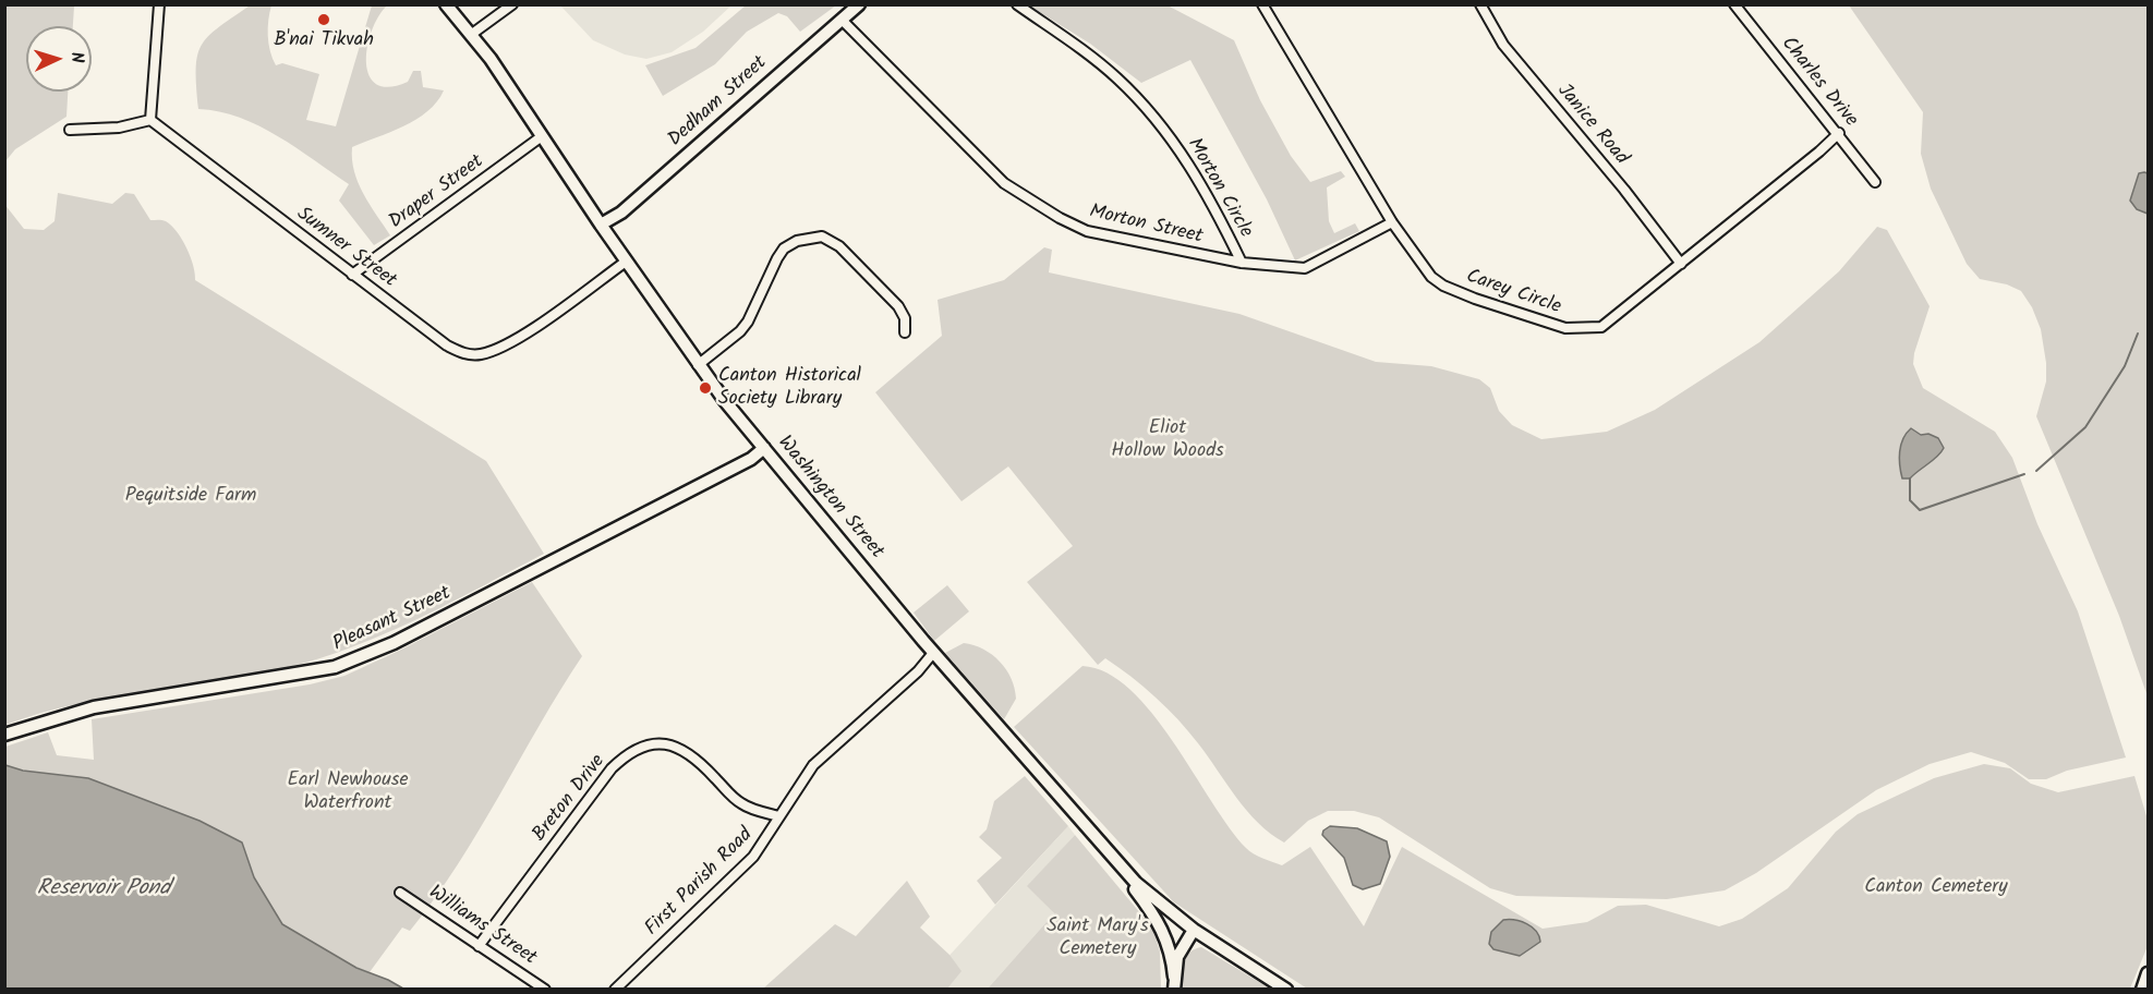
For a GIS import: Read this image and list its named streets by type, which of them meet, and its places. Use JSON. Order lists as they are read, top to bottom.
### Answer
{
  "streets": {
    "main road": ["Dedham Street", "Washington Street", "Pleasant Street"],
    "street": [
      "Charles Drive",
      "Janice Road",
      "Morton Circle",
      "Draper Street",
      "Morton Street",
      "Sumner Street",
      "Carey Circle",
      "Breton Drive",
      "First Parish Road",
      "Williams Street"
    ]
  },
  "crossings": [
    ["Charles Drive", "Carey Circle"],
    ["Dedham Street", "Morton Street"],
    ["Dedham Street", "Washington Street"],
    ["Janice Road", "Carey Circle"],
    ["Morton Circle", "Morton Street"],
    ["Draper Street", "Sumner Street"],
    ["Draper Street", "Washington Street"],
    ["Morton Street", "Carey Circle"],
    ["Sumner Street", "Washington Street"],
    ["Washington Street", "Pleasant Street"],
    ["Washington Street", "First Parish Road"],
    ["Breton Drive", "First Parish Road"],
    ["Breton Drive", "Williams Street"]
  ],
  "water": ["Reservoir Pond"],
  "parks": [
    "Eliot Hollow Woods",
    "Pequitside Farm",
    "Earl Newhouse Waterfront",
    "Canton Cemetery",
    "Saint Mary's Cemetery"
  ],
  "places": ["B'nai Tikvah", "Canton Historical Society Library"],
  "north": "right"
}
